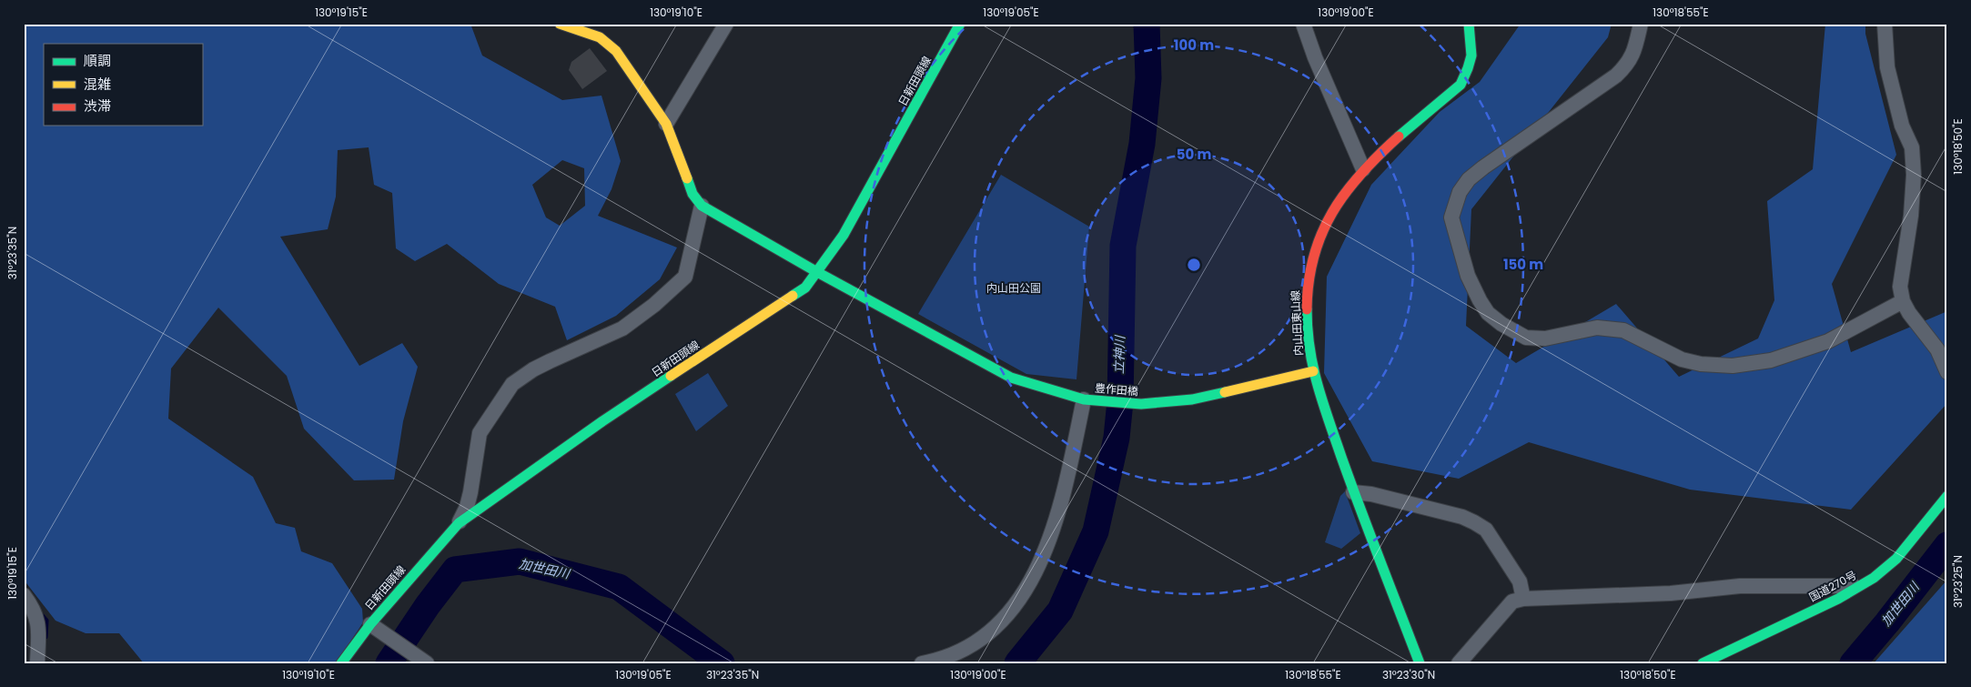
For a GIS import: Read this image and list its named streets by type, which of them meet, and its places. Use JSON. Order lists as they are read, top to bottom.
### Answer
{
  "streets": {
    "main road": [
      "日新田頭線",
      "内山田東山線",
      "豊作田橋",
      "国道270号"
    ]
  },
  "crossings": [
    ["日新田頭線", "豊作田橋"],
    ["内山田東山線", "豊作田橋"]
  ],
  "water": ["立神川", "加世田川"],
  "parks": ["内山田公園"],
  "legend": ["順調", "混雑", "渋滞"],
  "coordinates": [
    "130°19'15\"E",
    "130°19'10\"E",
    "130°19'05\"E",
    "130°19'00\"E",
    "130°18'55\"E",
    "130°18'50\"E",
    "31°23'35\"N",
    "31°23'25\"N",
    "31°23'30\"N"
  ],
  "rings": ["100 m", "50 m", "150 m"]
}
